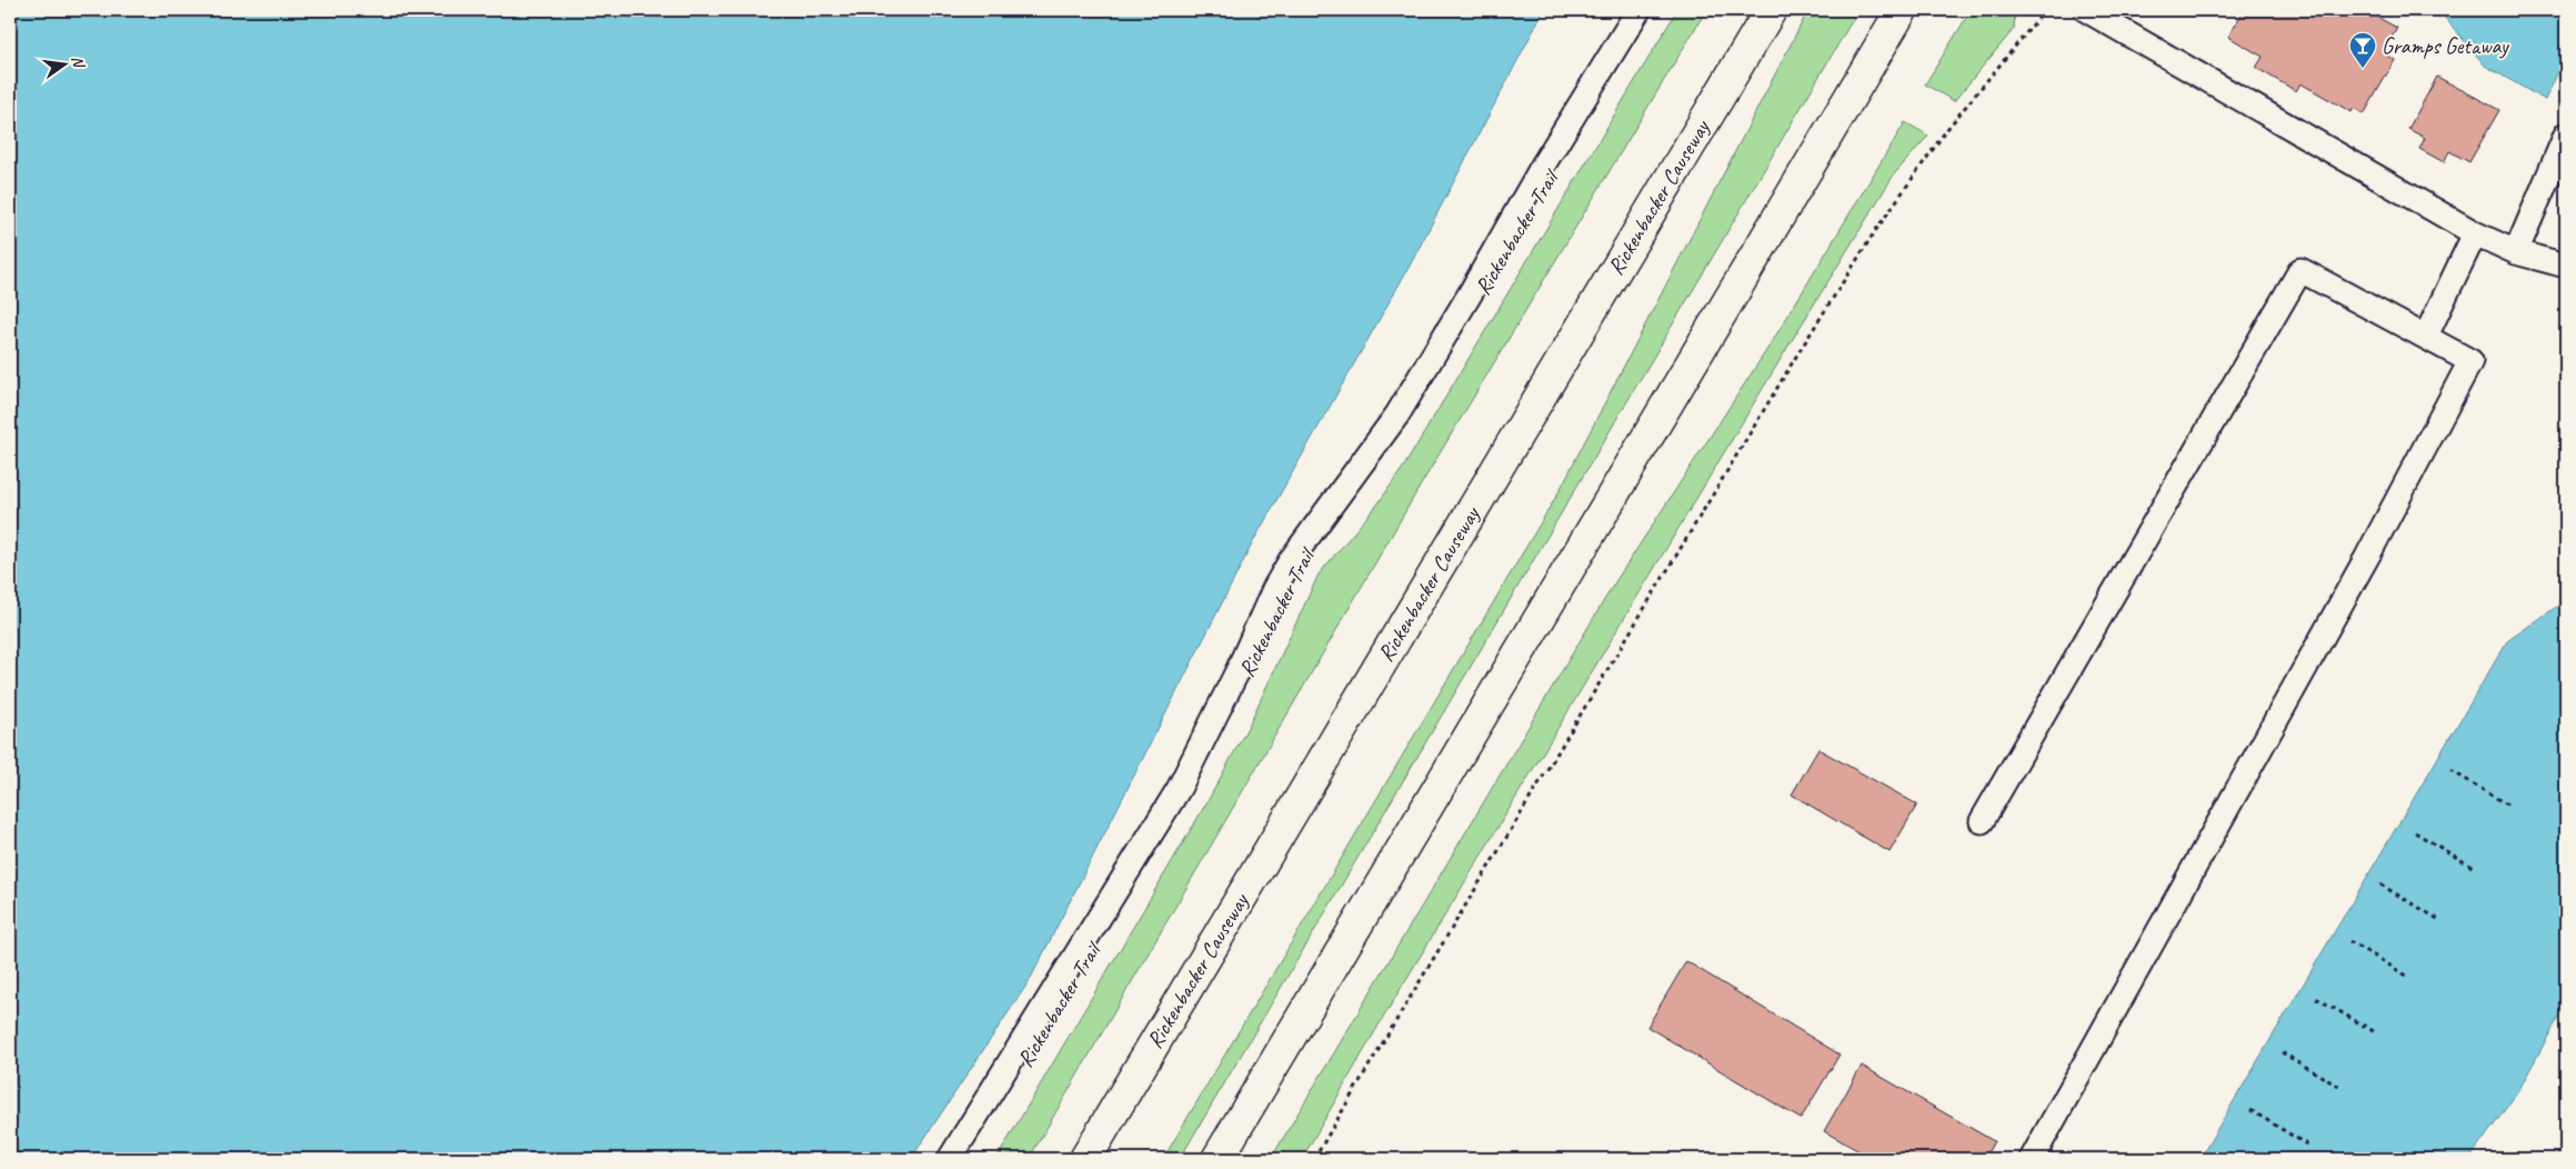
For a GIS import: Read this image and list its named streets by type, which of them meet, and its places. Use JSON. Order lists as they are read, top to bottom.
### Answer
{
  "streets": {
    "main road": ["Rickenbacker Causeway"]
  },
  "places": {
    "bar": ["Gramps Getaway"]
  },
  "north": "right"
}
